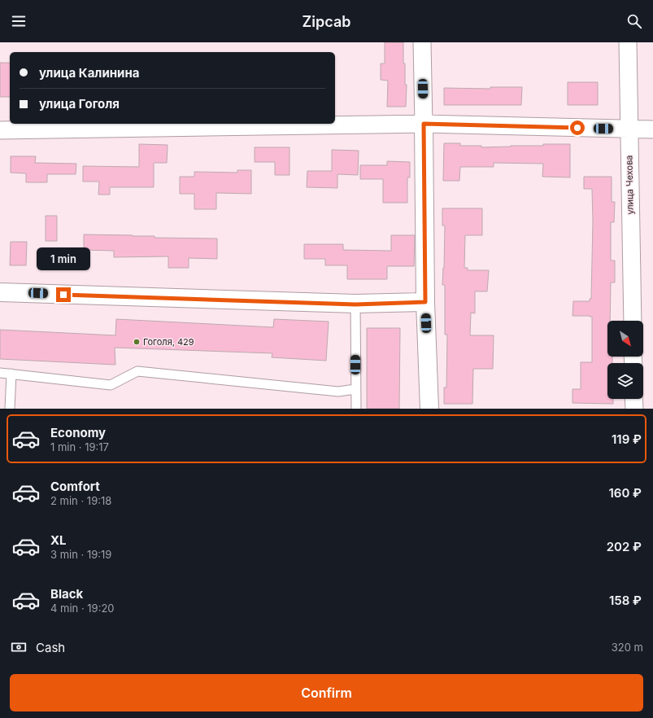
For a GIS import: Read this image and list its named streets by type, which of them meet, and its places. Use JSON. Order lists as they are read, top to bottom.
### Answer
{
  "streets": {
    "street": ["улица Чехова"]
  },
  "places": ["Гоголя, 429"],
  "north": "bottom right",
  "page": {
    "header": "Zipcab",
    "banner": ["улица Калинина", "улица Гоголя"],
    "bubble": "1 min",
    "list": [
      {
        "name": "Economy",
        "note": "1 min · 19:17",
        "value": "119 ₽"
      },
      {
        "name": "Comfort",
        "note": "2 min · 19:18",
        "value": "160 ₽"
      },
      {
        "name": "XL",
        "note": "3 min · 19:19",
        "value": "202 ₽"
      },
      {
        "name": "Black",
        "note": "4 min · 19:20",
        "value": "158 ₽"
      }
    ],
    "pay": ["Cash", "320 m"],
    "buttons": "Confirm"
  }
}
